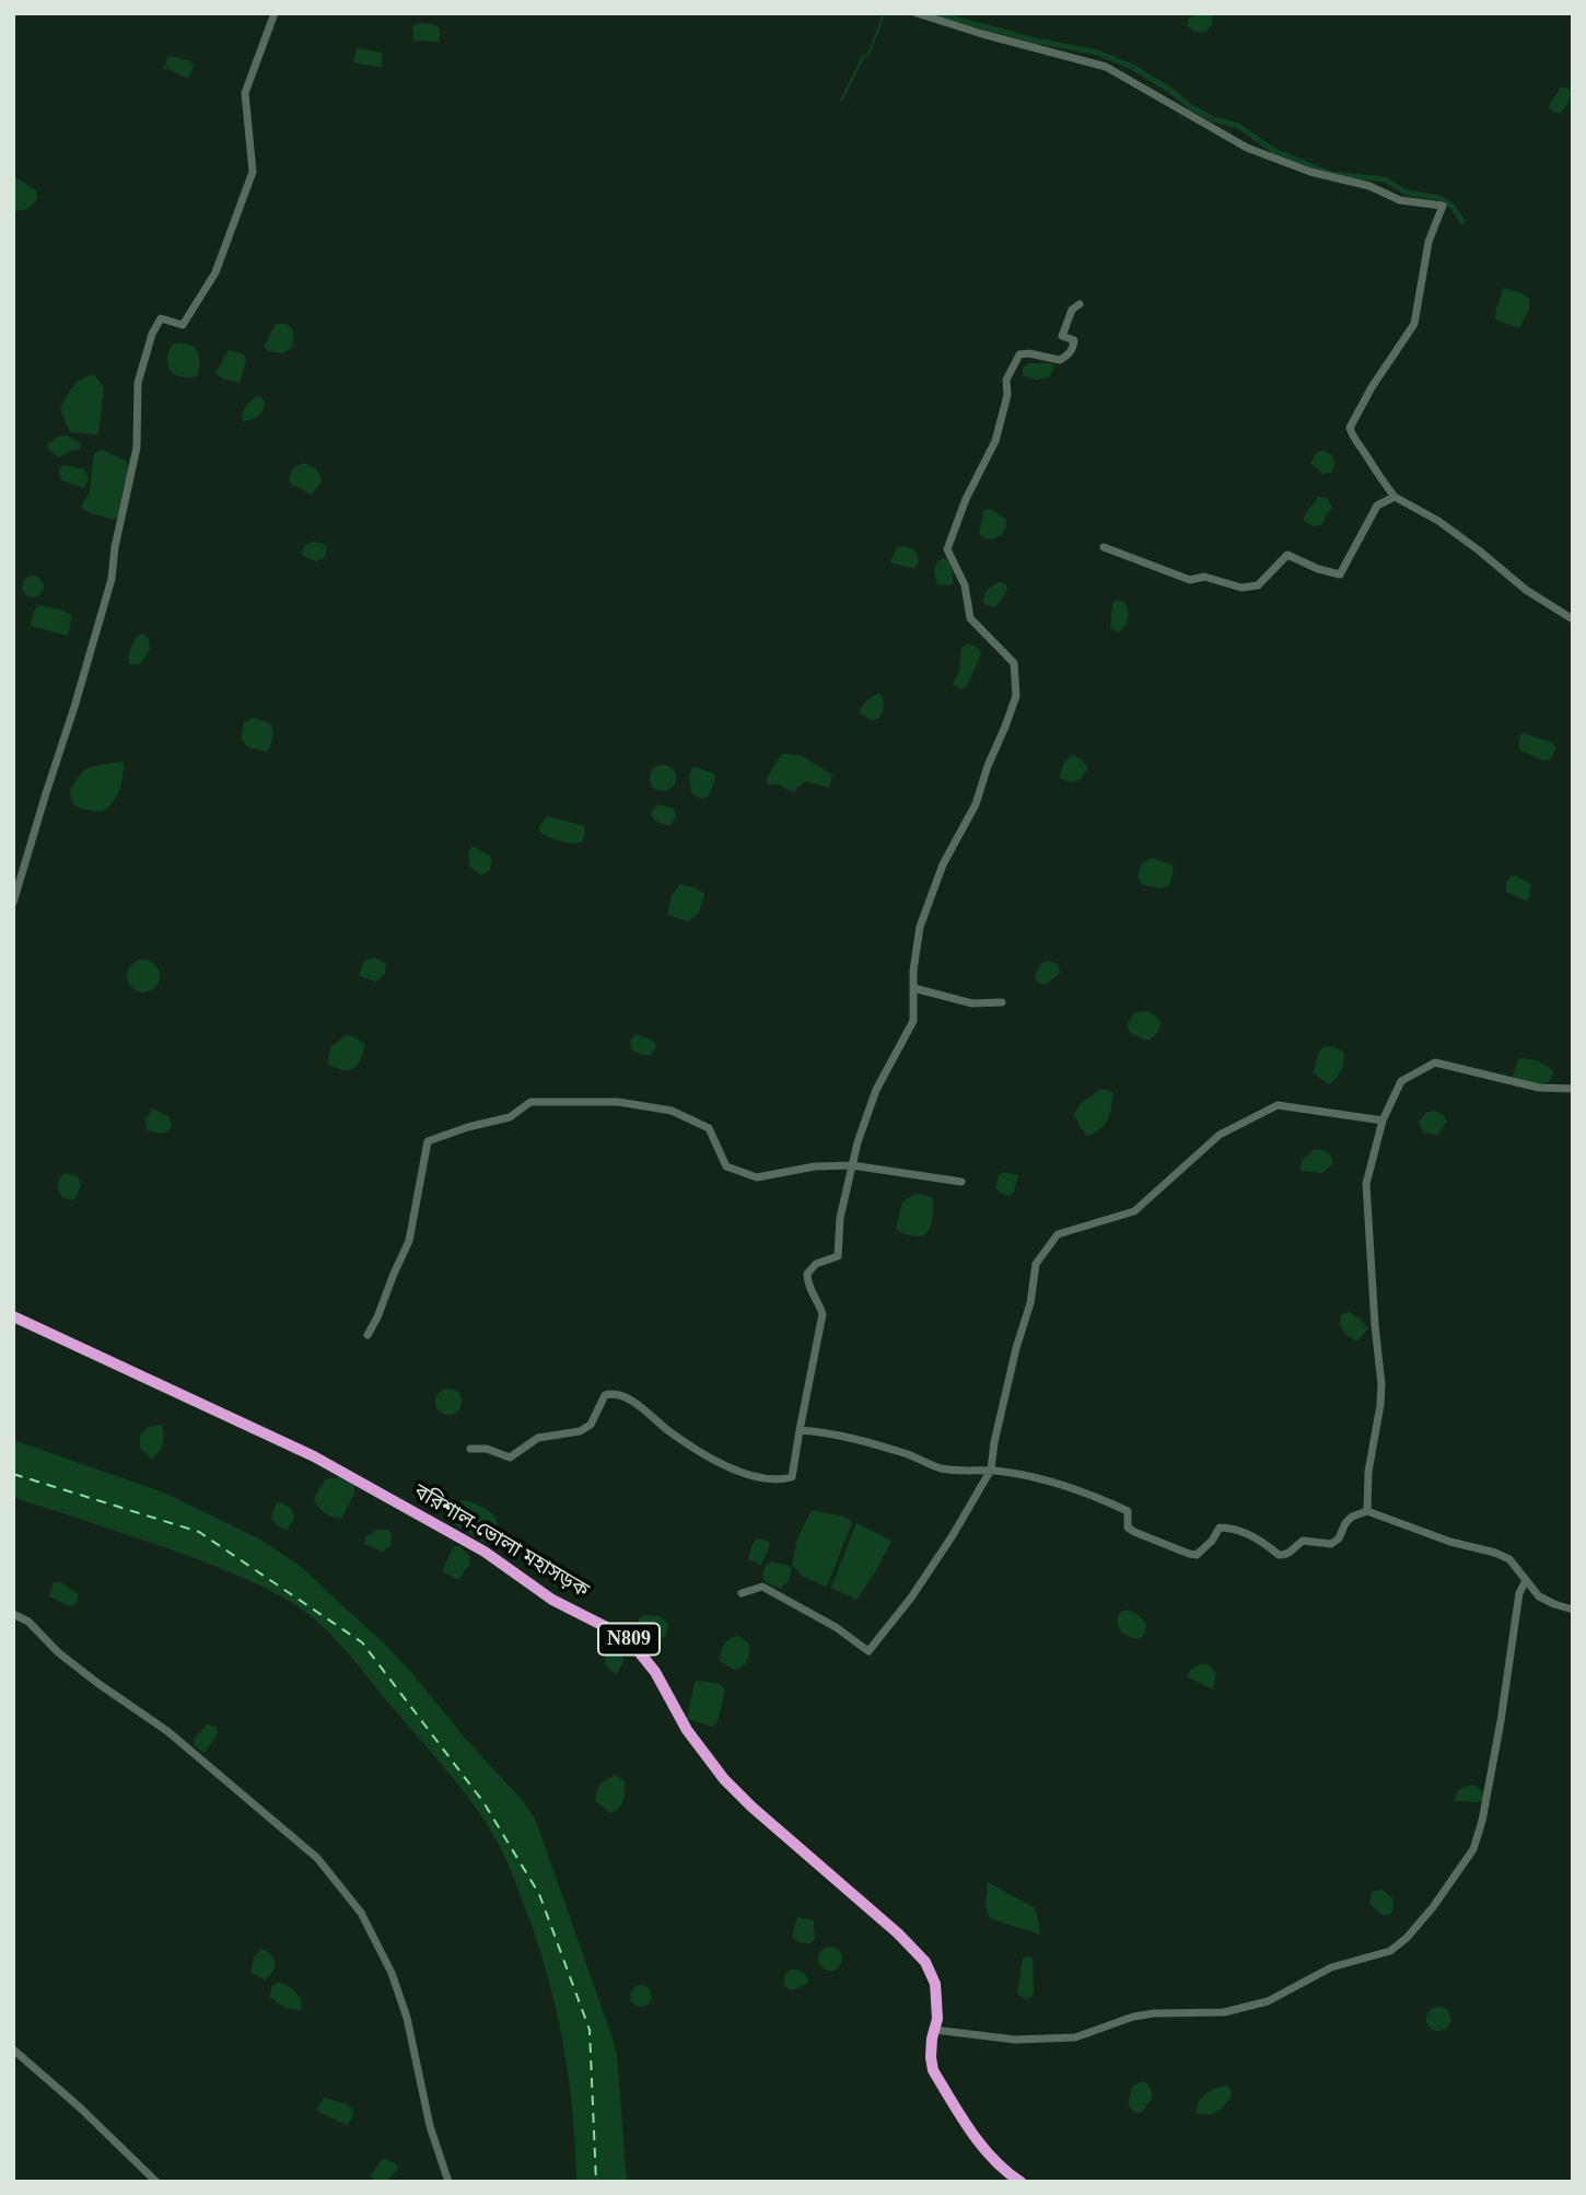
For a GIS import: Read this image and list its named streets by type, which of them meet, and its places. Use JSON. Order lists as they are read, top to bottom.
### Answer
{
  "streets": {
    "highway": ["বরিশাল-ভোলা মহাসড়ক", "N809"]
  }
}
